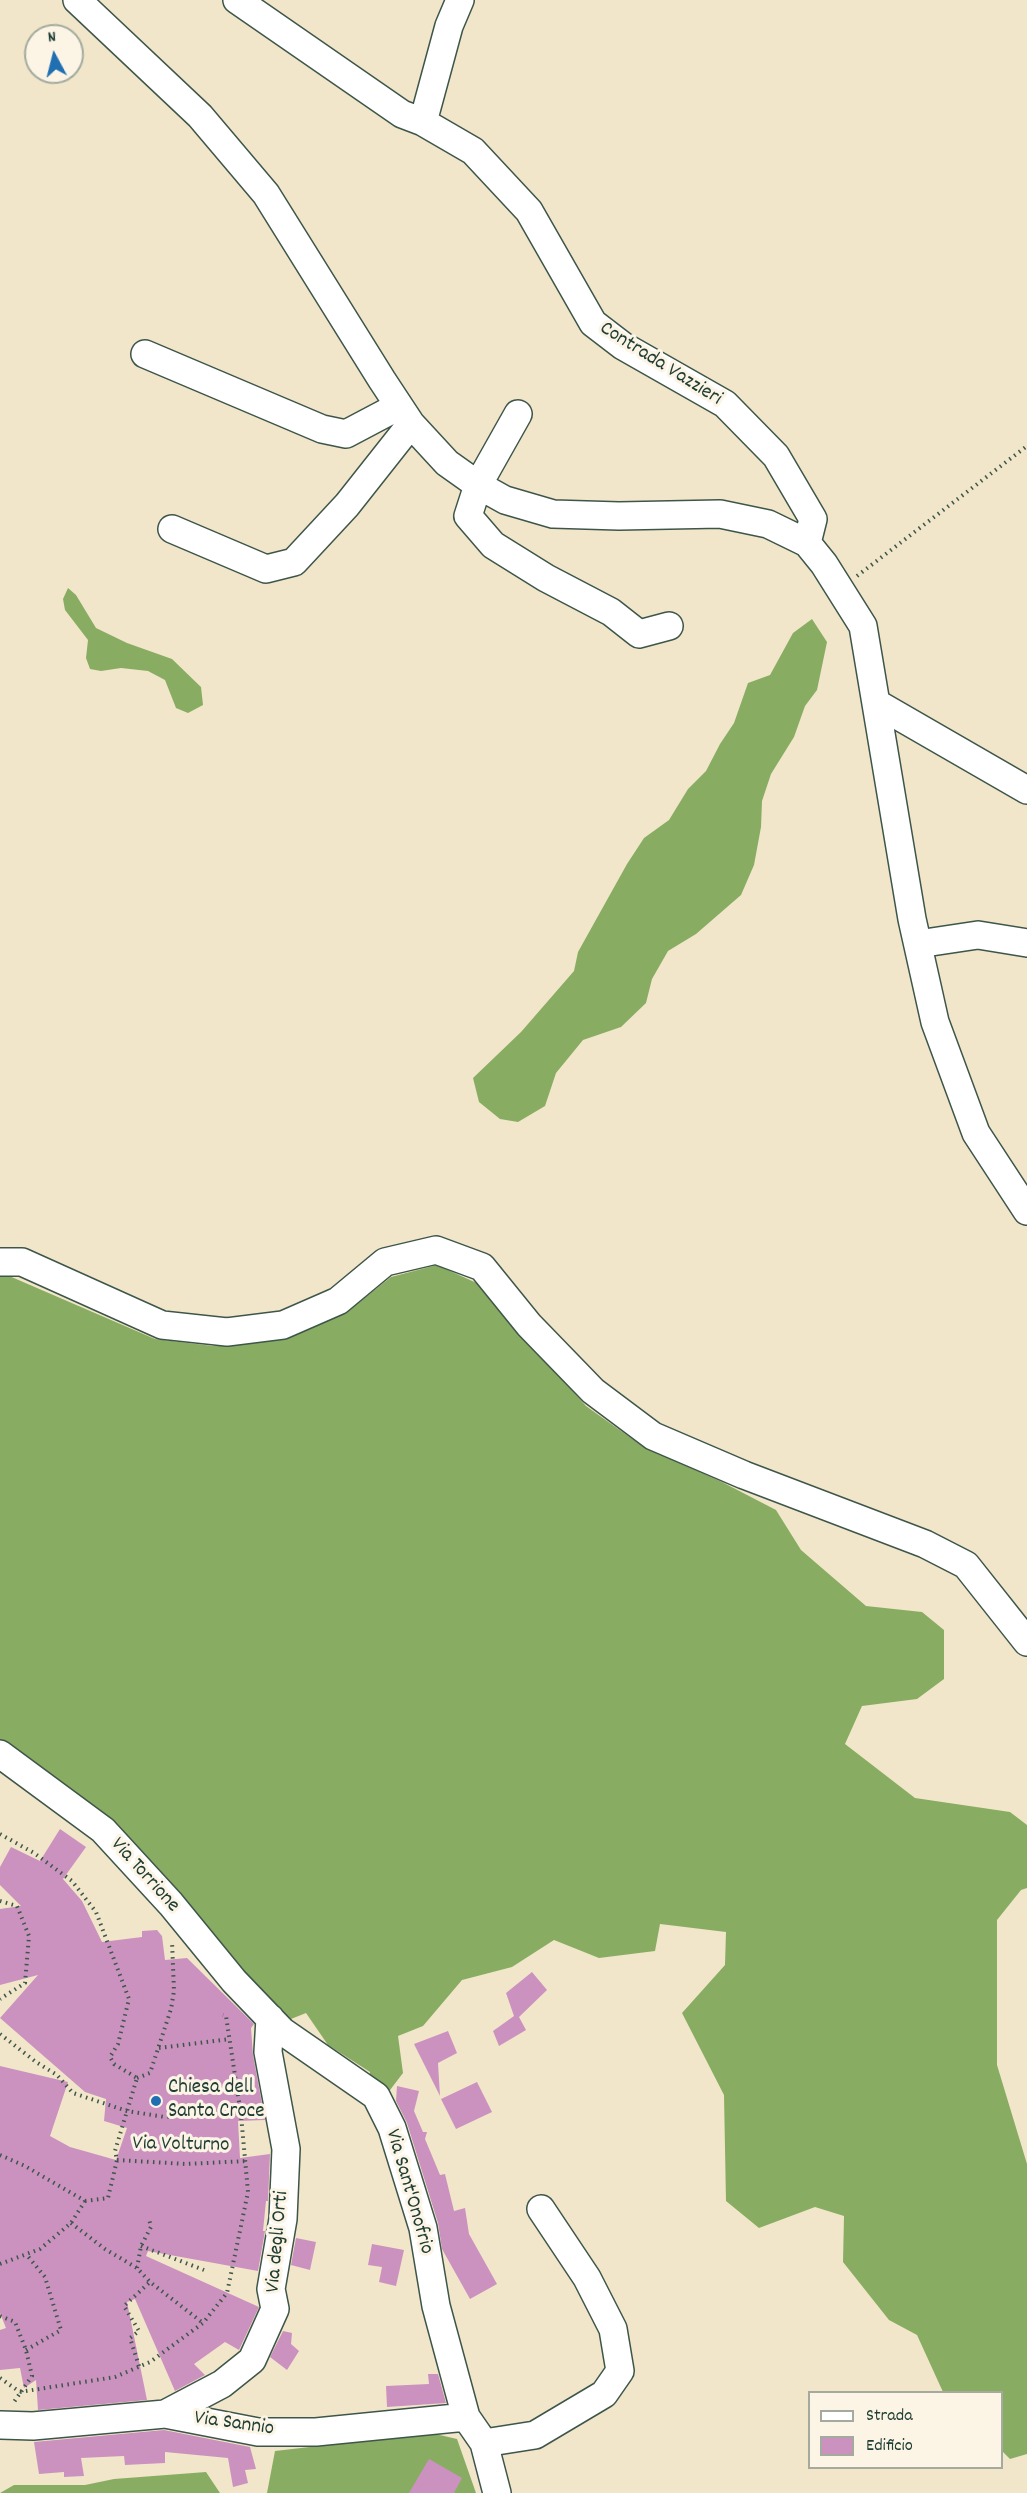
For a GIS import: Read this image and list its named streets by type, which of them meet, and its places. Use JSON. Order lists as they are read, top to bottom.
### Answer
{
  "streets": {
    "street": [
      "Contrada Vazzieri",
      "Via Torrione",
      "Via Sant'Onofrio",
      "Via degli Orti",
      "Via Sannio"
    ],
    "path": ["Via Volturno"]
  },
  "crossings": [
    ["Via Torrione", "Via Sant'Onofrio"],
    ["Via Torrione", "Via degli Orti"],
    ["Via Sant'Onofrio", "Via degli Orti"],
    ["Via Sant'Onofrio", "Via Sannio"],
    ["Via degli Orti", "Via Sannio"]
  ],
  "places": ["Chiesa dell Santa Croce"],
  "legend": ["Strada", "Edificio"],
  "north": "top"
}
